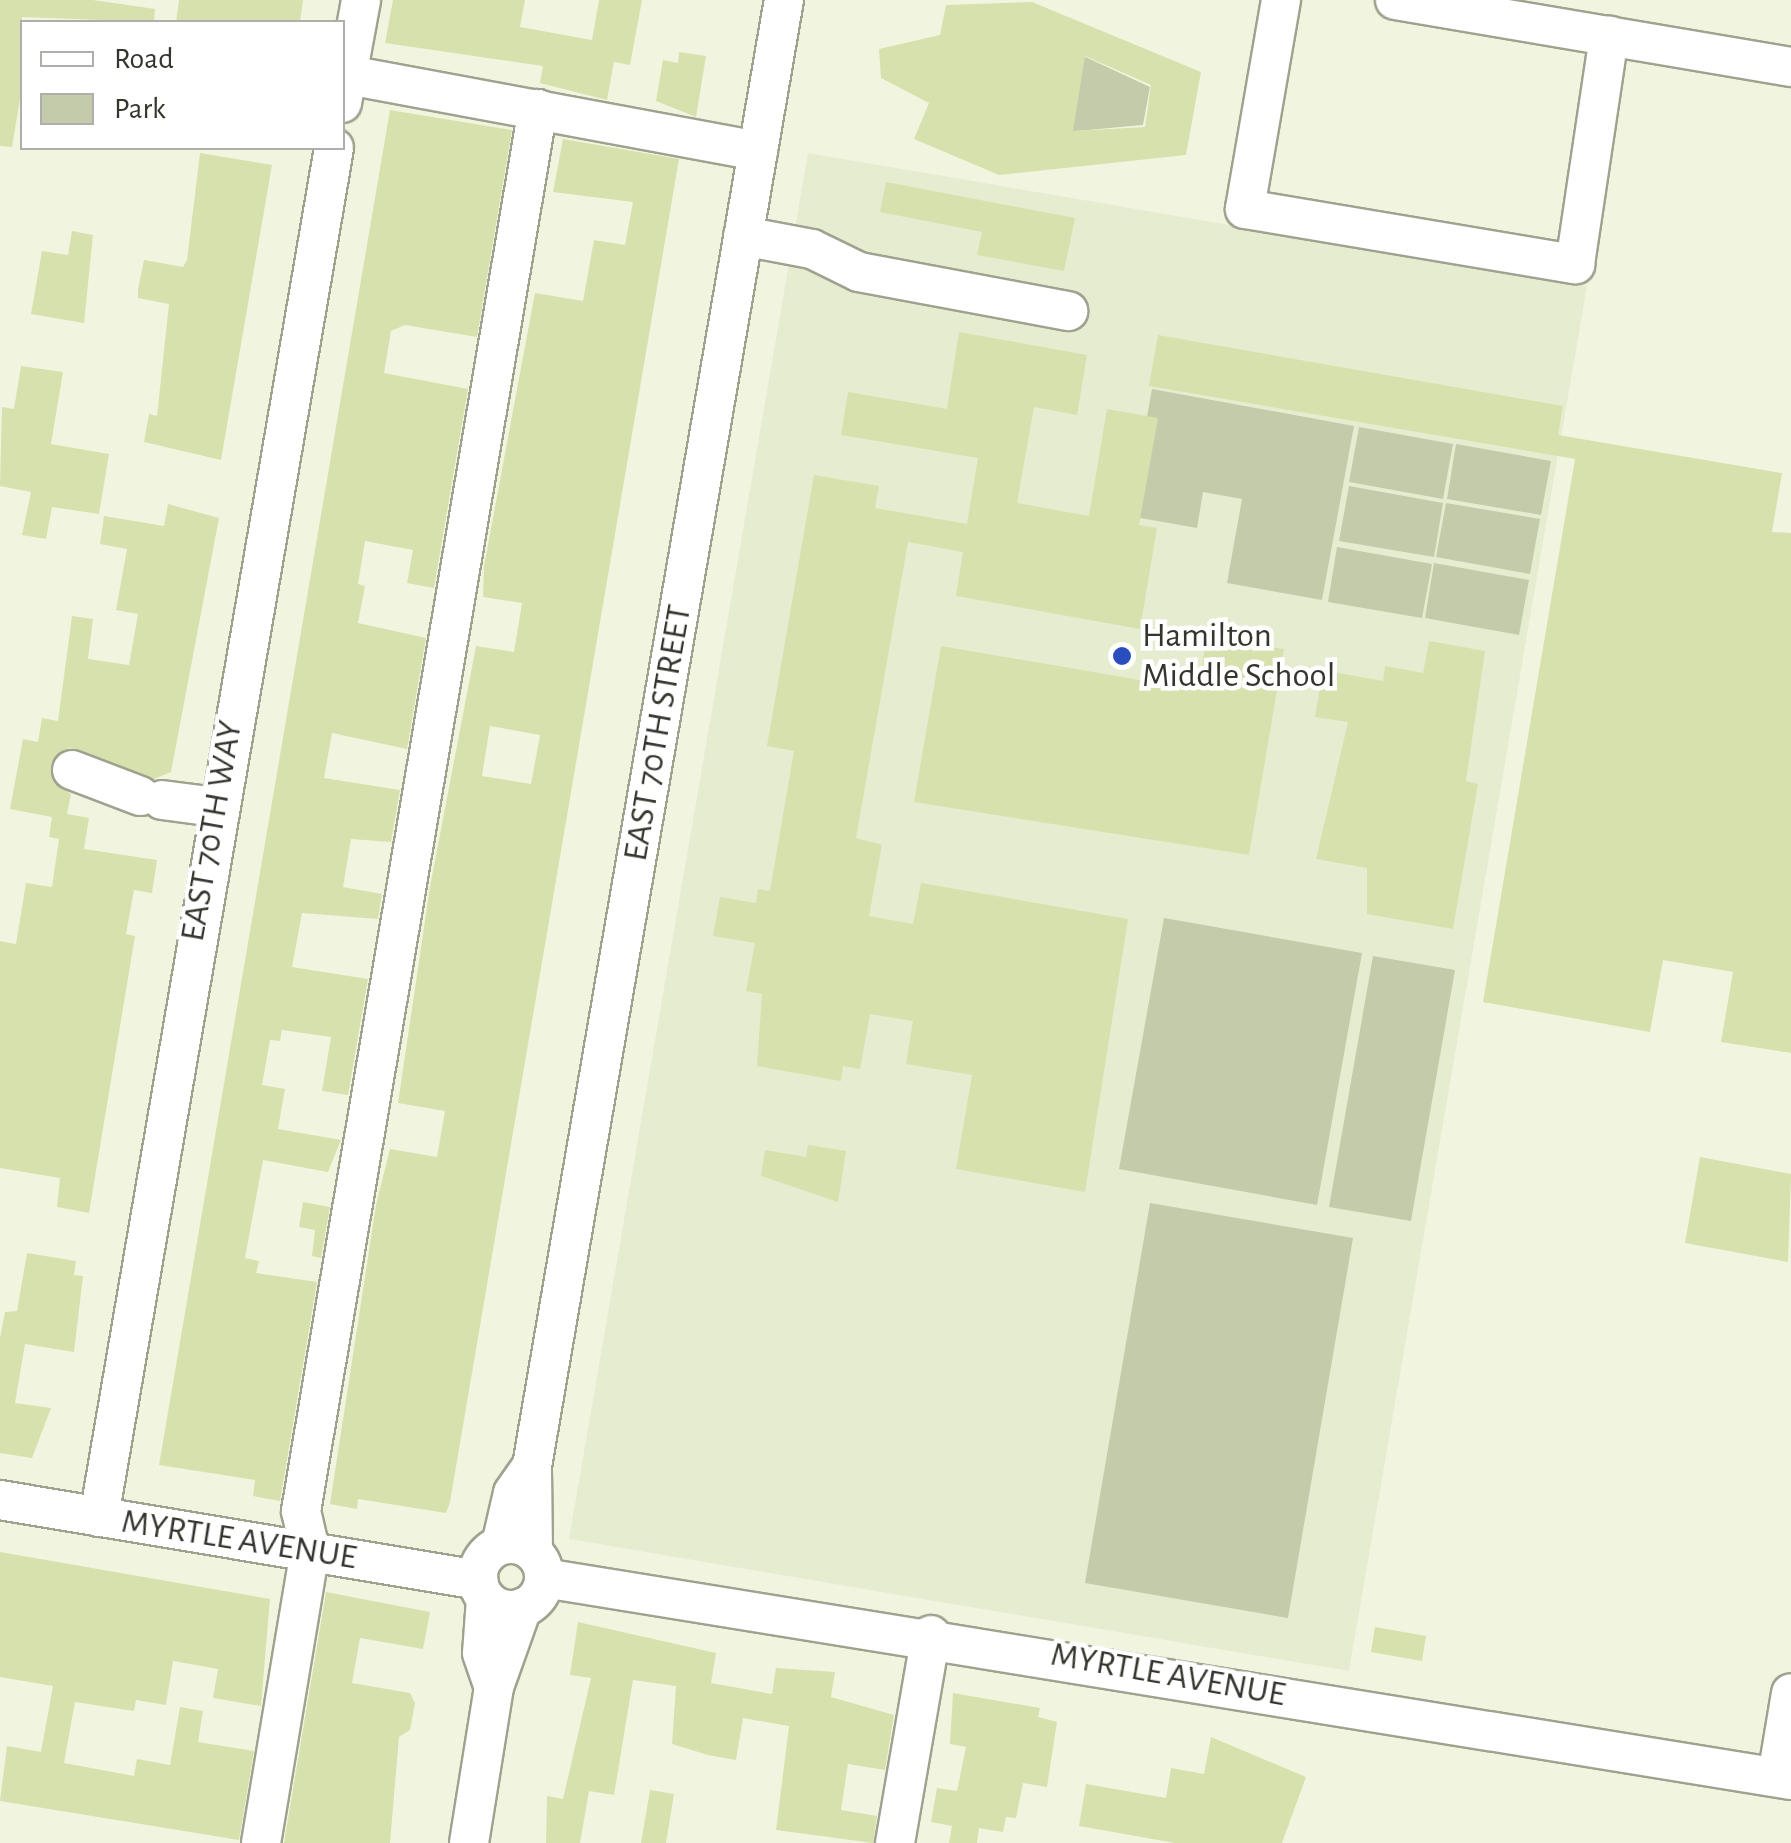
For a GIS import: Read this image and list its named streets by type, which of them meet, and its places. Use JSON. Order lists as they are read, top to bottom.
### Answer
{
  "streets": {
    "street": ["EAST 70TH STREET", "EAST 70TH WAY", "MYRTLE AVENUE"]
  },
  "crossings": [
    ["EAST 70TH STREET", "MYRTLE AVENUE"],
    ["EAST 70TH WAY", "MYRTLE AVENUE"]
  ],
  "places": ["Hamilton Middle School"],
  "legend": ["Road", "Park"]
}
